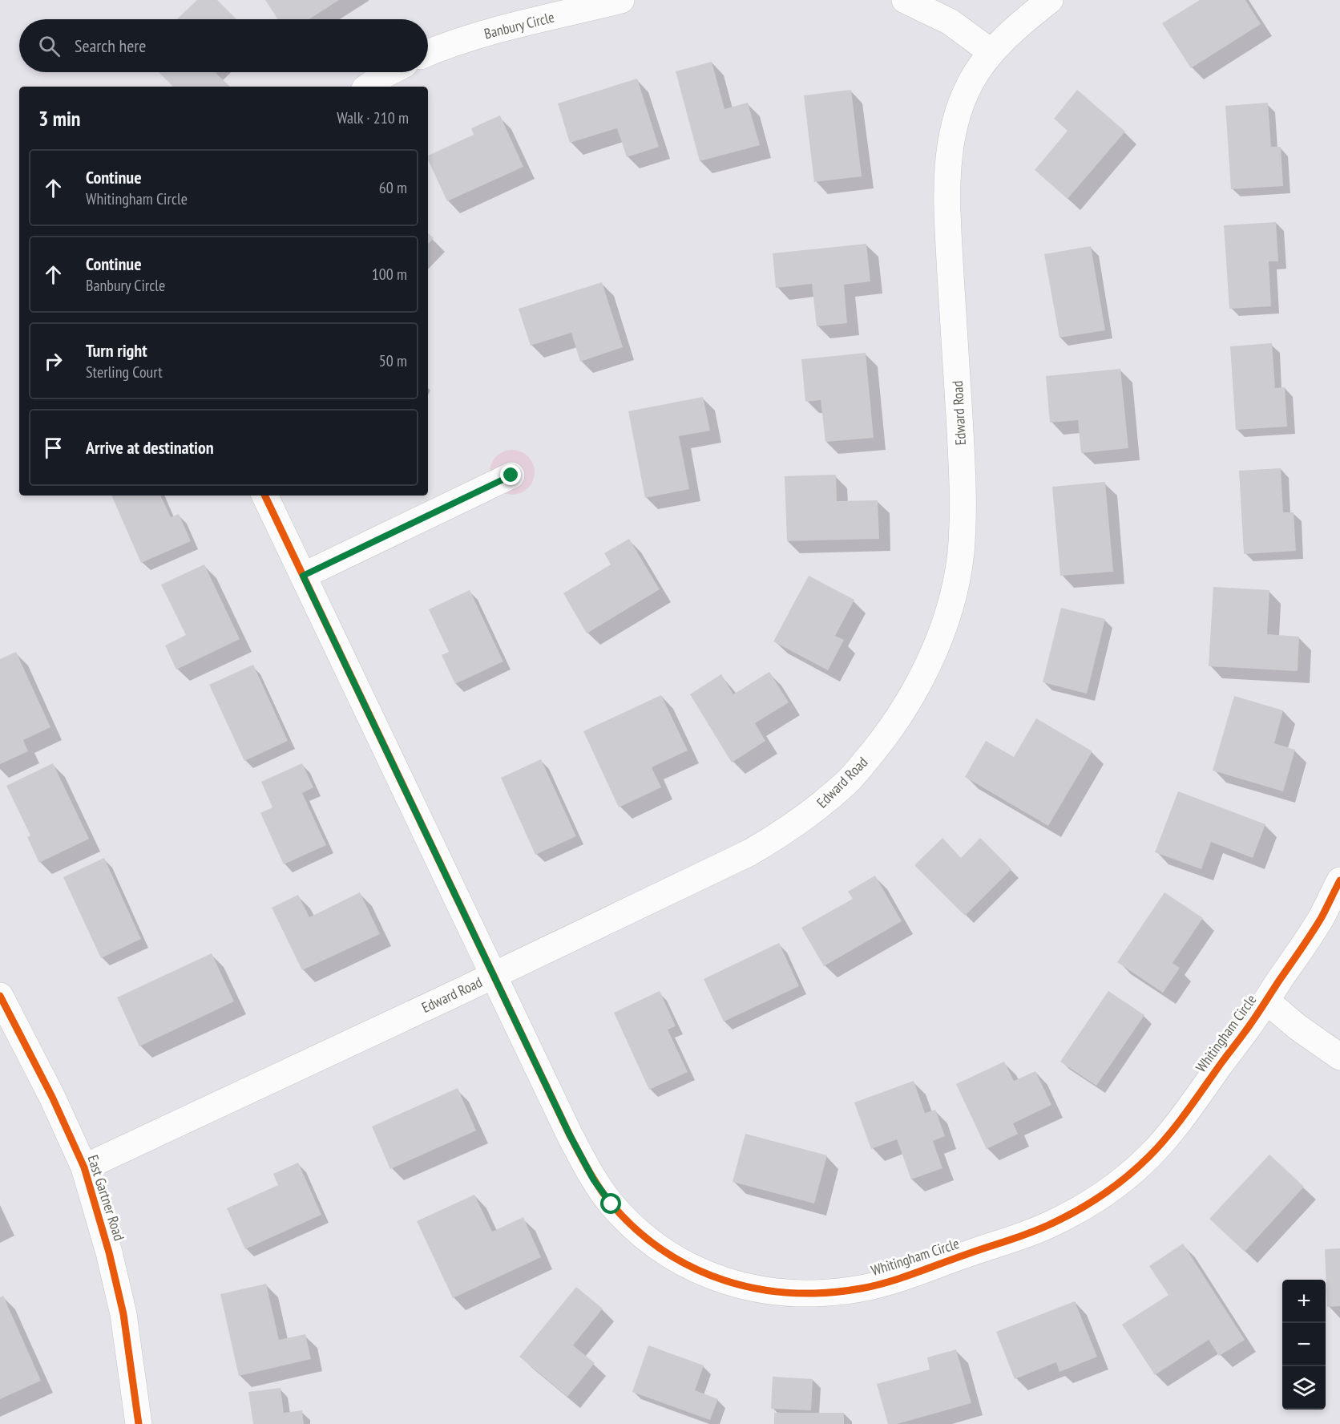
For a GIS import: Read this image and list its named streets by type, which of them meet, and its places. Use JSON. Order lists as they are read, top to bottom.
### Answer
{
  "streets": {
    "street": [
      "Banbury Circle",
      "Edward Road",
      "Whitingham Circle",
      "East Gartner Road"
    ]
  },
  "crossings": [
    ["Edward Road", "Whitingham Circle"],
    ["Edward Road", "East Gartner Road"]
  ],
  "page": {
    "search": "Search here",
    "heading": ["3 min", "Walk · 210 m"],
    "list": [
      ["Continue", "Whitingham Circle", "60 m"],
      ["Continue", "Banbury Circle", "100 m"],
      ["Turn right", "Sterling Court", "50 m"],
      "Arrive at destination"
    ],
    "map_buttons": ["+", "−"]
  }
}
